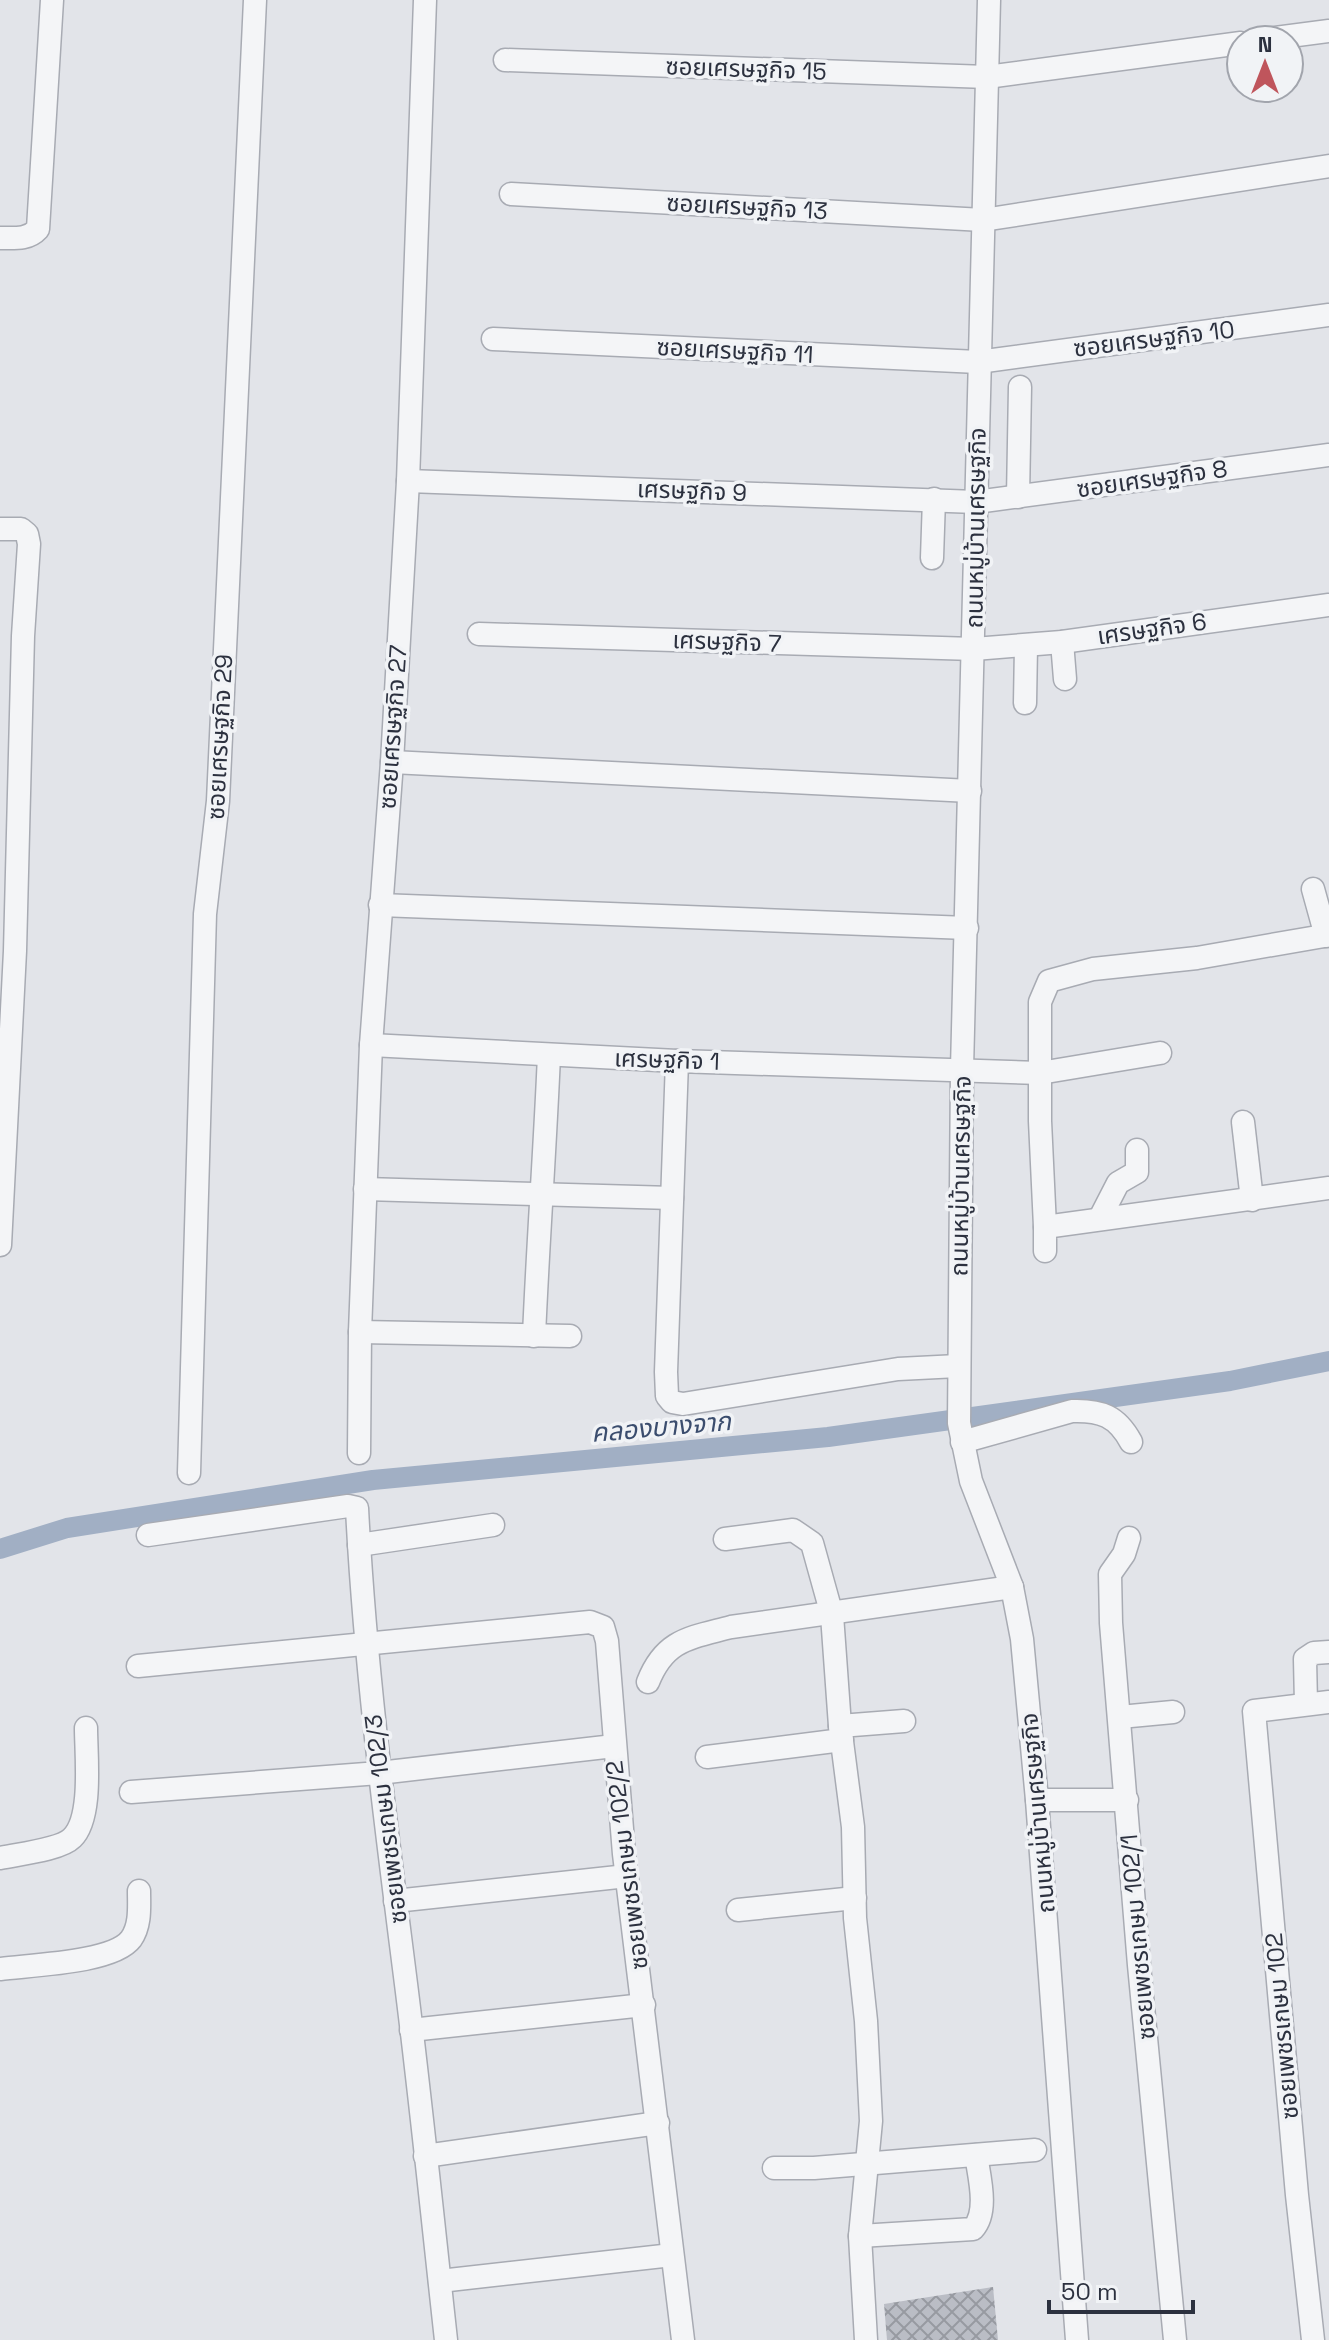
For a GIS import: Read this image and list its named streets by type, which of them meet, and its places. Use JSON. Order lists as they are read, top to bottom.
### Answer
{
  "streets": {
    "street": [
      "ซอยเศรษฐกิจ 15",
      "ซอยเศรษฐกิจ 13",
      "ซอยเศรษฐกิจ 10",
      "ซอยเศรษฐกิจ 11",
      "ซอยเศรษฐกิจ 8",
      "เศรษฐกิจ 9",
      "ถนนหมู่บ้านเศรษฐกิจ",
      "เศรษฐกิจ 6",
      "เศรษฐกิจ 7",
      "ซอยเศรษฐกิจ 27",
      "ซอยเศรษฐกิจ 29",
      "เศรษฐกิจ 1",
      "ซอยเพชรเกษม 102/3",
      "ซอยเพชรเกษม 102/2",
      "ซอยเพชรเกษม 102/1",
      "ซอยเพชรเกษม 102"
    ]
  },
  "crossings": [
    ["ซอยเศรษฐกิจ 15", "ถนนหมู่บ้านเศรษฐกิจ"],
    ["ซอยเศรษฐกิจ 13", "ถนนหมู่บ้านเศรษฐกิจ"],
    ["ซอยเศรษฐกิจ 10", "ซอยเศรษฐกิจ 11"],
    ["ซอยเศรษฐกิจ 10", "ถนนหมู่บ้านเศรษฐกิจ"],
    ["ซอยเศรษฐกิจ 11", "ถนนหมู่บ้านเศรษฐกิจ"],
    ["ซอยเศรษฐกิจ 8", "เศรษฐกิจ 9"],
    ["ซอยเศรษฐกิจ 8", "ถนนหมู่บ้านเศรษฐกิจ"],
    ["เศรษฐกิจ 9", "ถนนหมู่บ้านเศรษฐกิจ"],
    ["เศรษฐกิจ 9", "ซอยเศรษฐกิจ 27"],
    ["ถนนหมู่บ้านเศรษฐกิจ", "เศรษฐกิจ 6"],
    ["ถนนหมู่บ้านเศรษฐกิจ", "เศรษฐกิจ 7"],
    ["ถนนหมู่บ้านเศรษฐกิจ", "เศรษฐกิจ 1"],
    ["เศรษฐกิจ 6", "เศรษฐกิจ 7"],
    ["ซอยเศรษฐกิจ 27", "เศรษฐกิจ 1"],
    ["ซอยเพชรเกษม 102/3", "ซอยเพชรเกษม 102/2"]
  ],
  "water": ["คลองบางจาก"],
  "scale_bar": "50 m",
  "north": "top"
}
